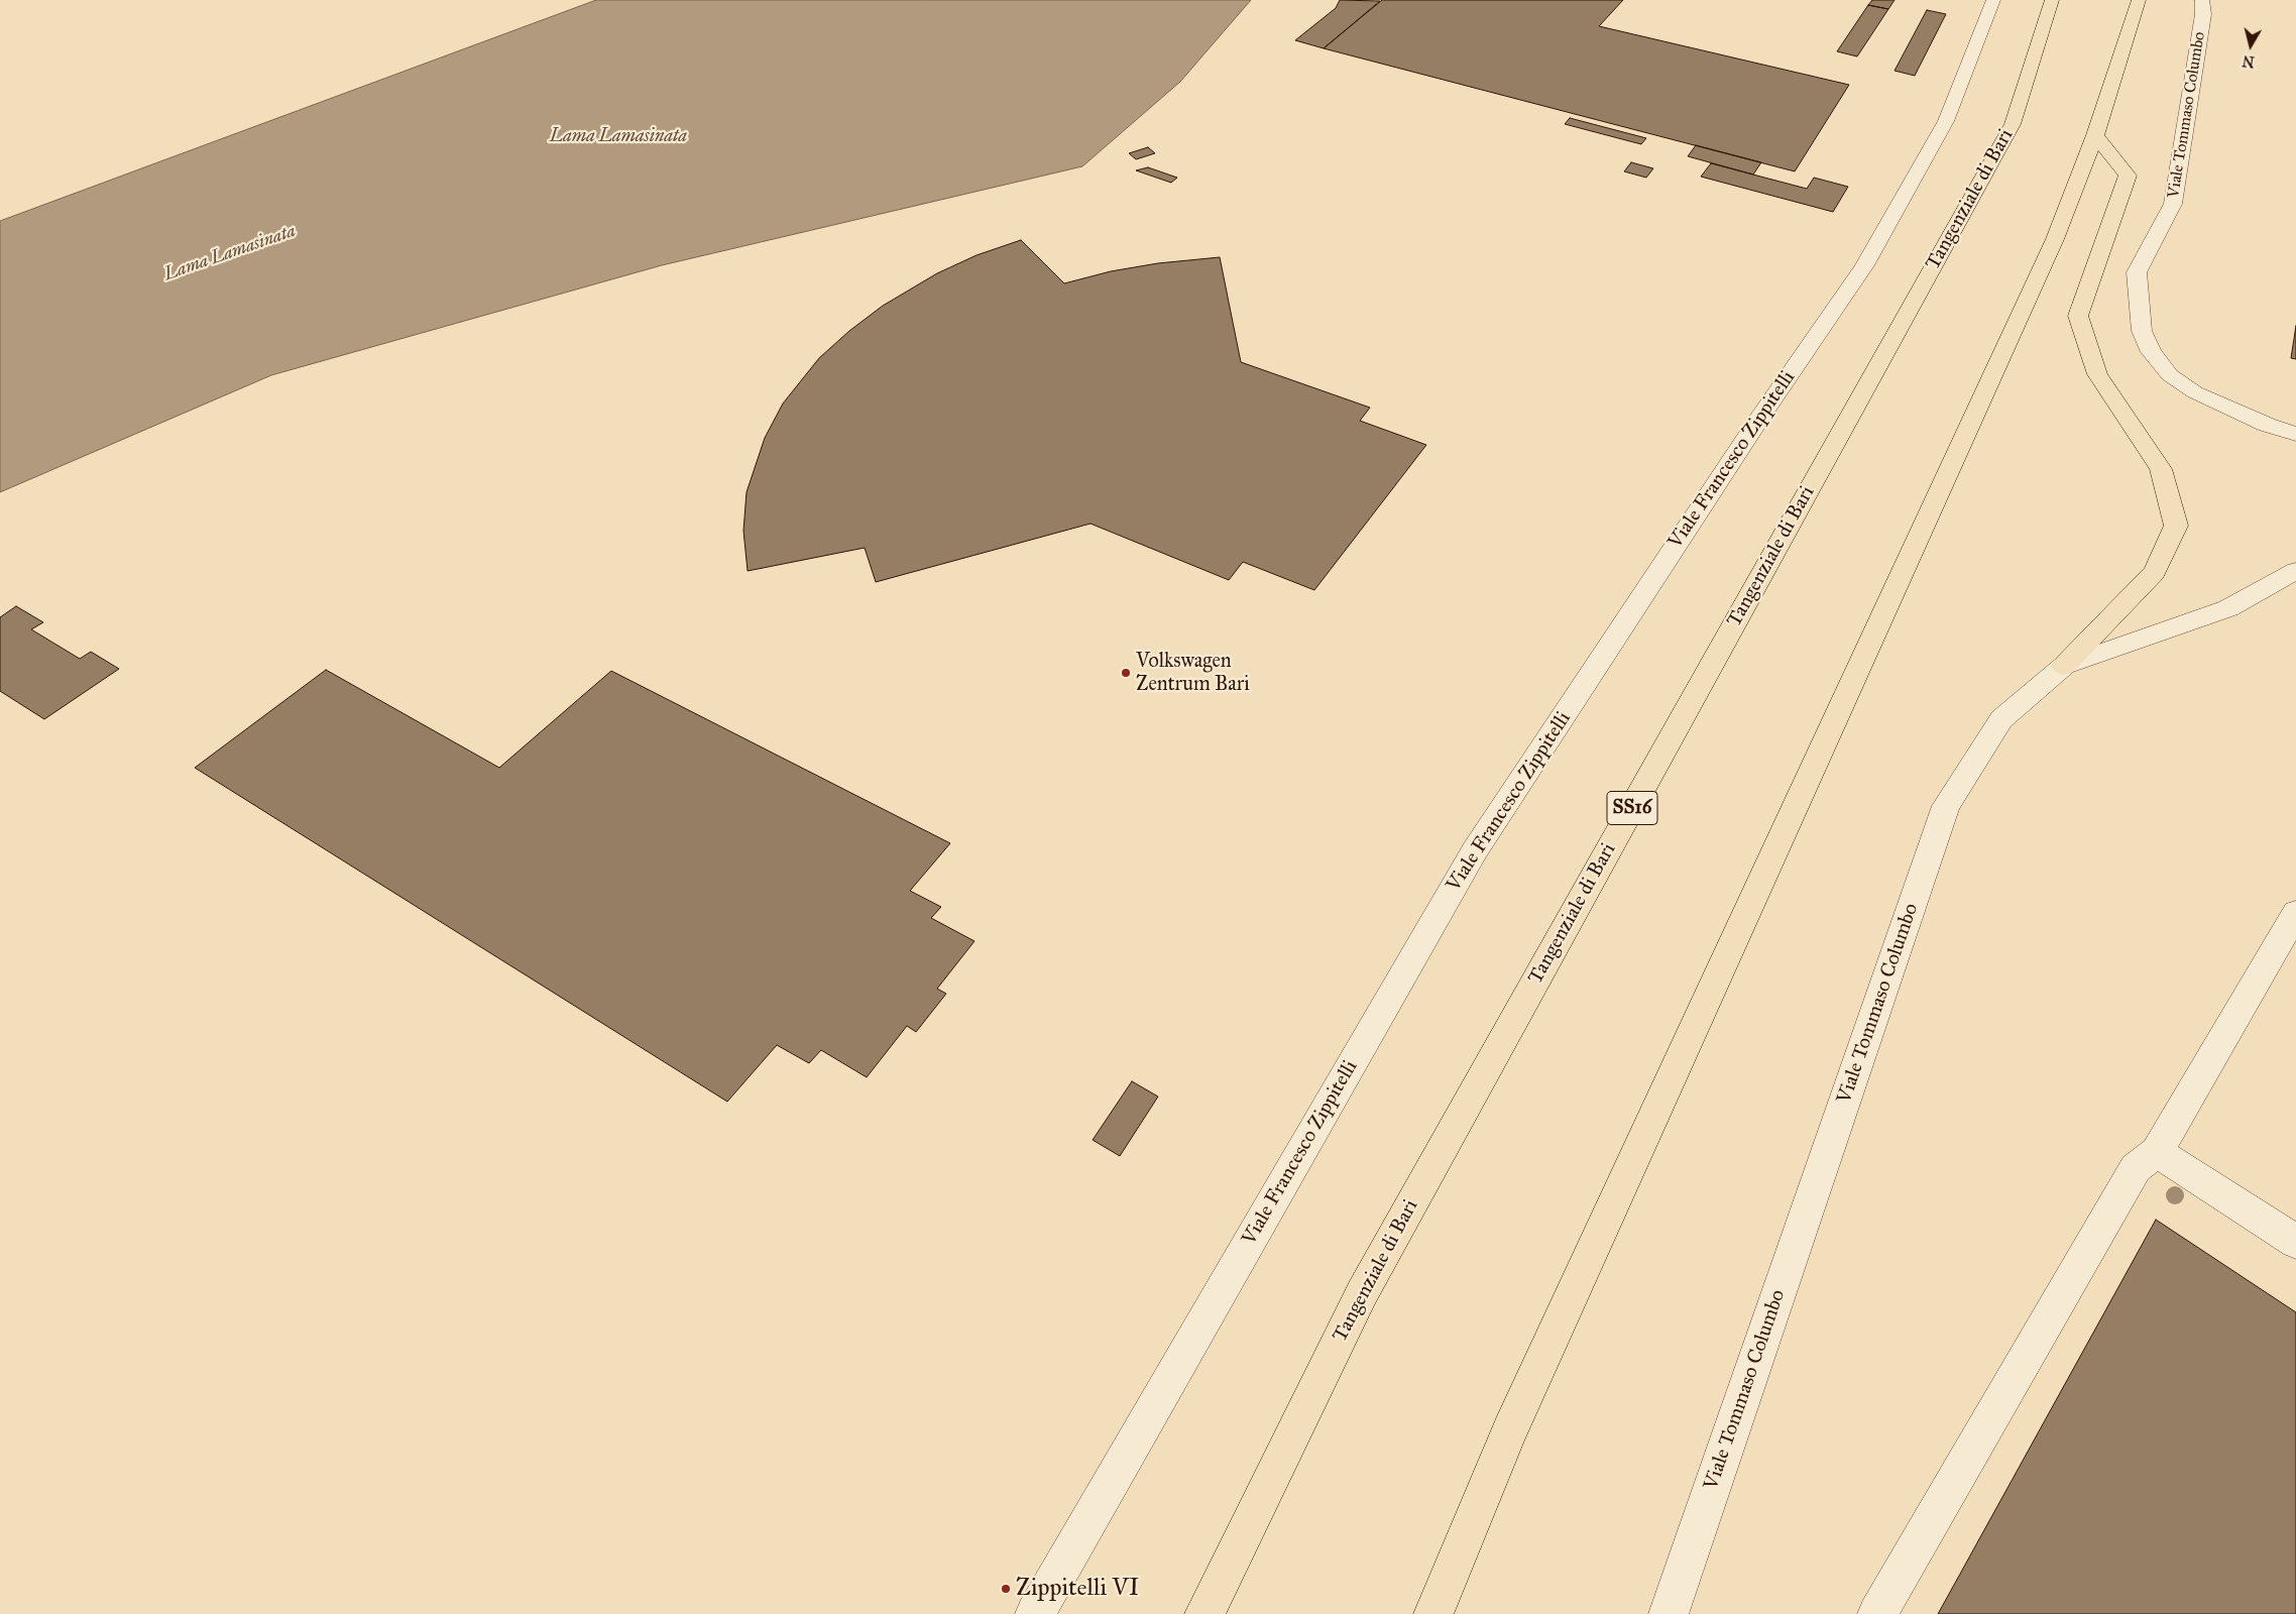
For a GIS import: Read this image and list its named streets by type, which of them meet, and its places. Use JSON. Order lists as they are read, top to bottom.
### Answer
{
  "streets": {
    "highway": ["Tangenziale di Bari", "SS16"],
    "street": ["Viale Tommaso Columbo", "Viale Francesco Zippitelli"]
  },
  "water": ["Lama Lamasinata"],
  "places": ["Volkswagen Zentrum Bari", "Zippitelli VI"],
  "north": "bottom"
}
